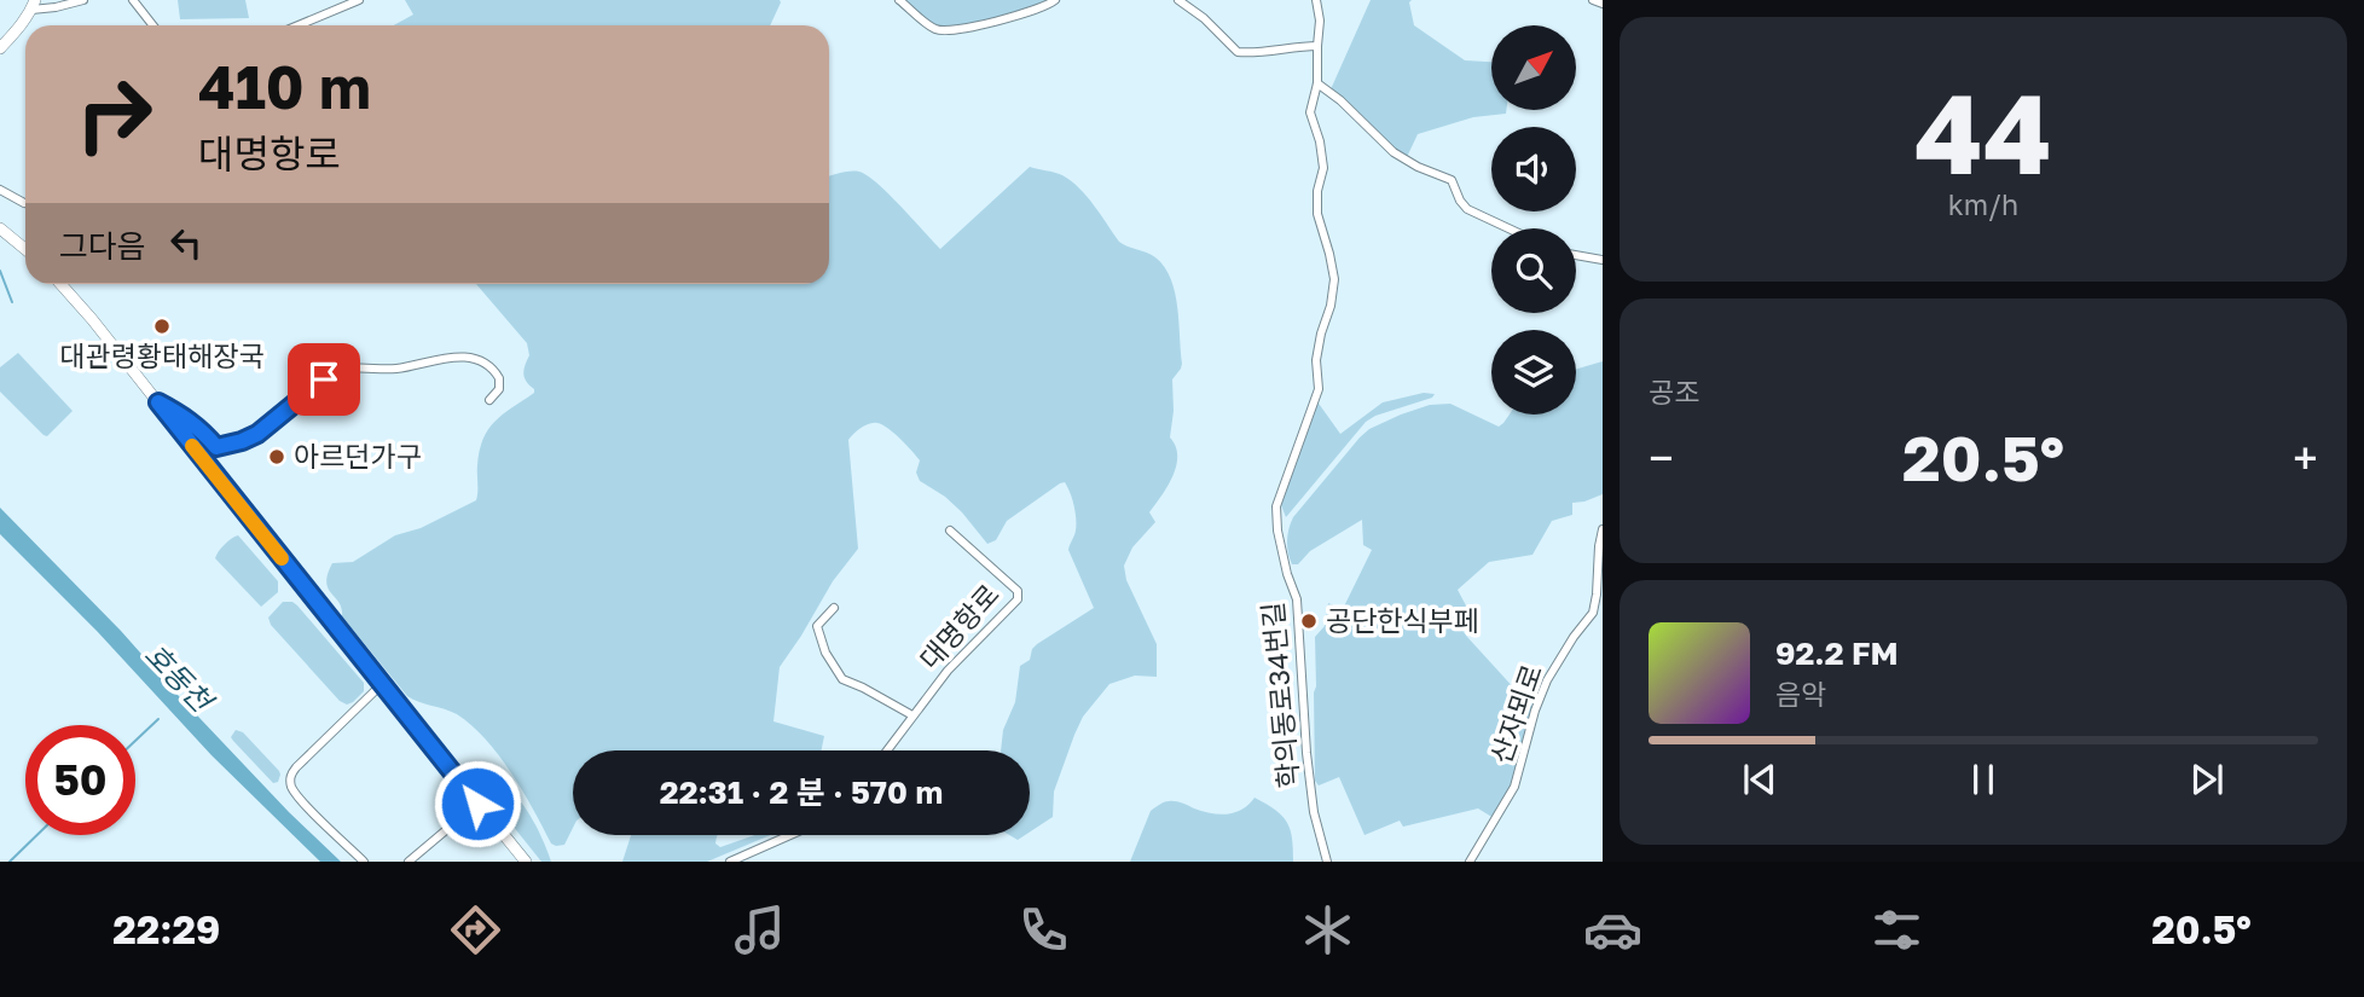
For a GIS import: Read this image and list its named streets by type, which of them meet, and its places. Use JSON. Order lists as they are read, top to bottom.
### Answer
{
  "streets": {
    "street": ["대명항로", "학의동로34번길", "산자뫼로"]
  },
  "water": ["호동천"],
  "places": ["대관령황태해장국", "아르던가구", "공단한식부페"],
  "north": "top right",
  "page": {
    "tile": [
      ["44", "km/h"],
      "공조"
    ],
    "turn": ["410 m", "대명항로"],
    "then": "그다음",
    "heat": ["−", "20.5°", "+"],
    "song": ["92.2 FM", "음악"],
    "limit": "50",
    "trip": "22:31 · 2 분 · 570 m",
    "tabs": ["22:29", "20.5°"]
  }
}
